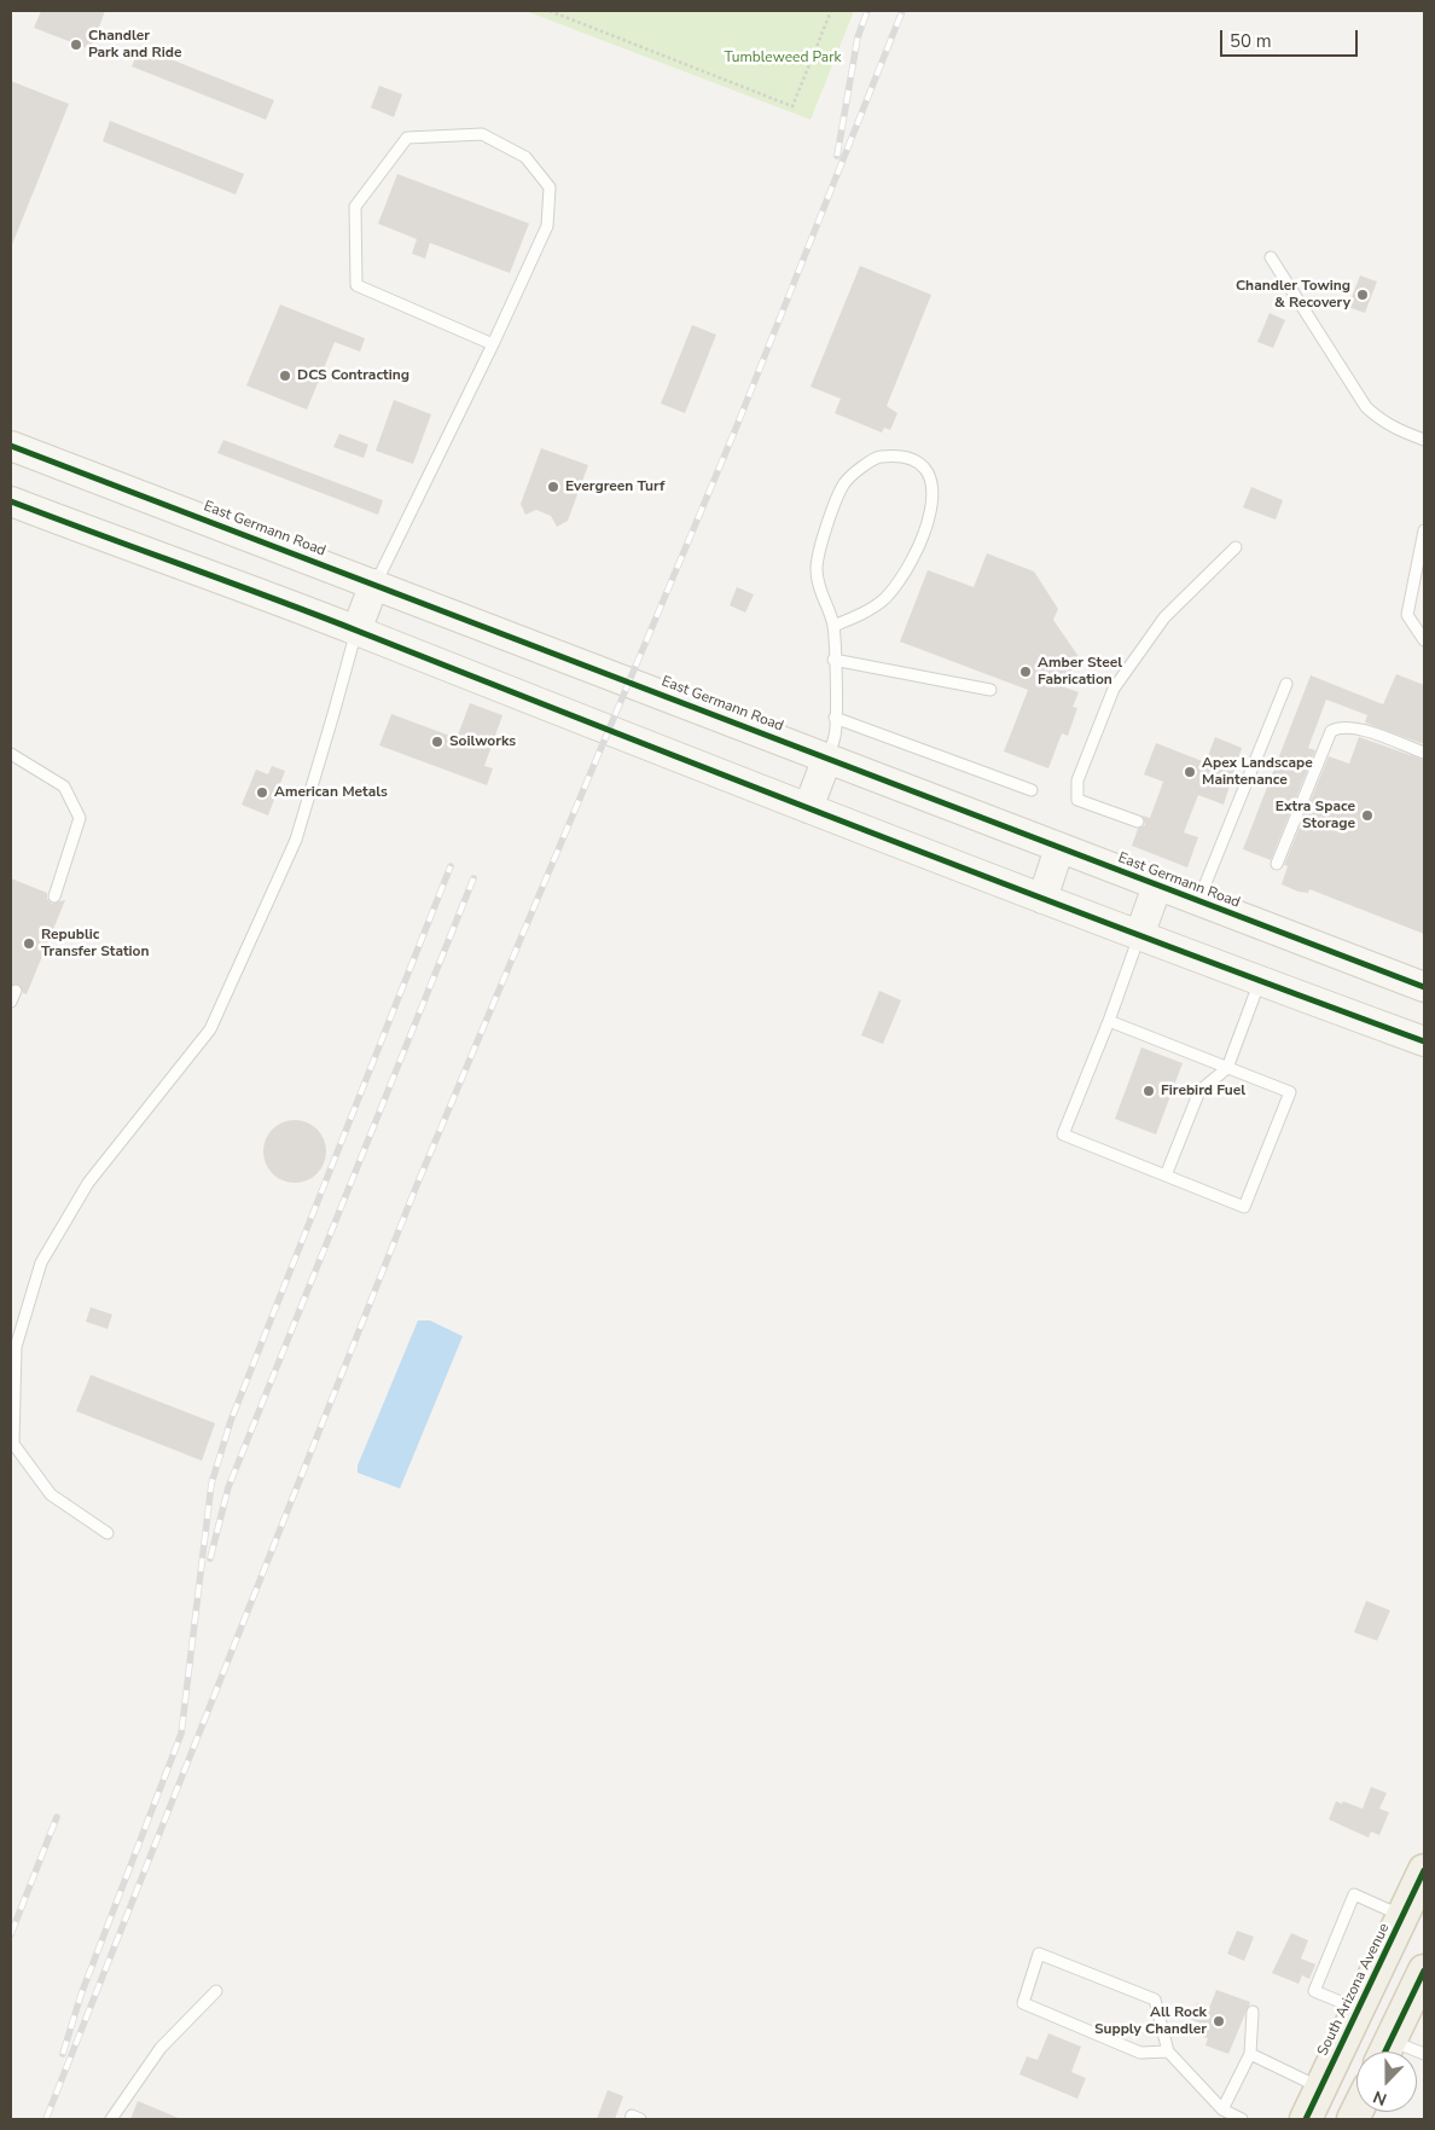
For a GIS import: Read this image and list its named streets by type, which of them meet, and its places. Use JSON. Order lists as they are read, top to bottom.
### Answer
{
  "streets": {
    "main road": ["East Germann Road", "South Arizona Avenue"]
  },
  "parks": ["Tumbleweed Park"],
  "places": [
    "Chandler Park and Ride",
    "Chandler Towing & Recovery",
    "DCS Contracting",
    "Evergreen Turf",
    "Amber Steel Fabrication",
    "Soilworks",
    "Apex Landscape Maintenance",
    "American Metals",
    "Extra Space Storage",
    "Republic Transfer Station",
    "Firebird Fuel",
    "All Rock Supply Chandler"
  ],
  "scale_bar": "50 m",
  "north": "bottom"
}
